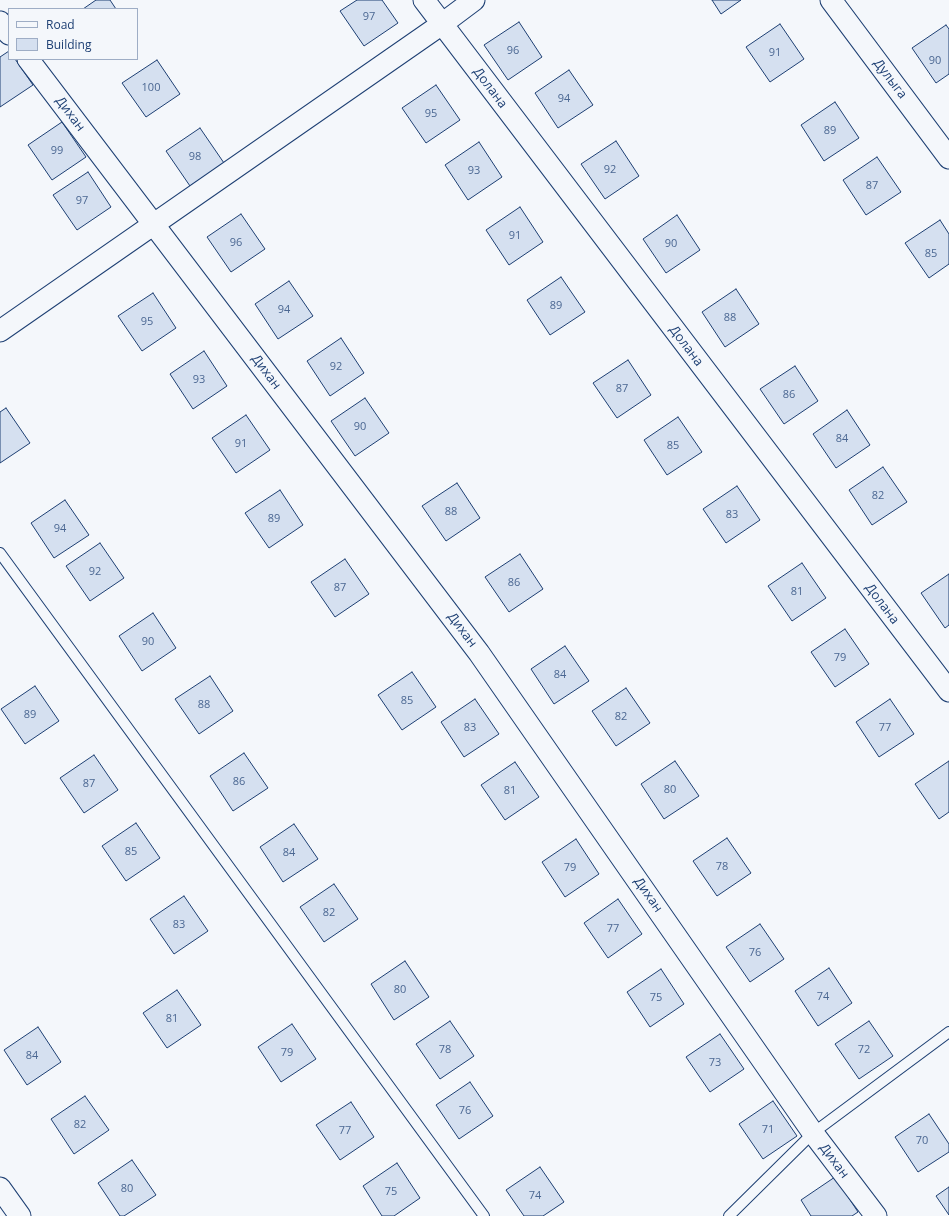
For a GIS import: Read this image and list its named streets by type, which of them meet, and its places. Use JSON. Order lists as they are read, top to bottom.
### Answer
{
  "streets": {
    "street": ["Дулыга", "Долана", "Дихан"]
  },
  "house_numbers": [
    "97",
    "96",
    "91",
    "90",
    "100",
    "94",
    "95",
    "89",
    "99",
    "98",
    "92",
    "93",
    "87",
    "97",
    "91",
    "96",
    "90",
    "85",
    "89",
    "94",
    "88",
    "95",
    "92",
    "93",
    "87",
    "86",
    "90",
    "84",
    "91",
    "85",
    "82",
    "88",
    "83",
    "89",
    "94",
    "92",
    "86",
    "87",
    "81",
    "90",
    "79",
    "84",
    "85",
    "88",
    "89",
    "82",
    "83",
    "77",
    "86",
    "87",
    "80",
    "81",
    "85",
    "84",
    "78",
    "79",
    "82",
    "83",
    "77",
    "76",
    "80",
    "74",
    "75",
    "81",
    "78",
    "72",
    "79",
    "84",
    "73",
    "76",
    "82",
    "71",
    "77",
    "70",
    "80",
    "75",
    "74"
  ],
  "legend": ["Road", "Building"]
}
